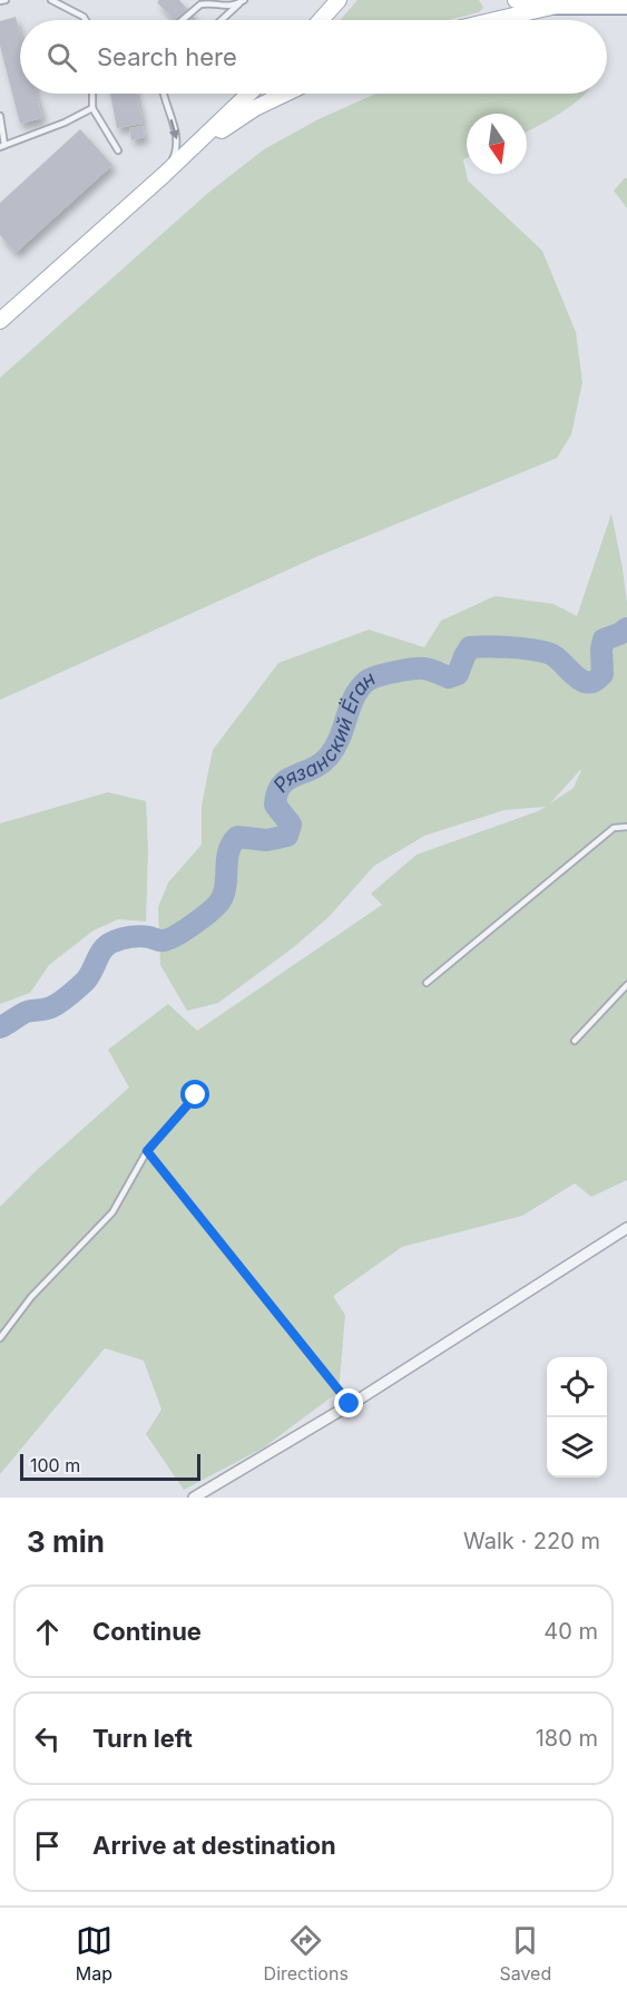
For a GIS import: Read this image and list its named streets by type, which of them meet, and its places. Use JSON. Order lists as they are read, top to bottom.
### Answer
{
  "water": ["Рязанский Ёган"],
  "scale_bar": "100 m",
  "north": "bottom",
  "page": {
    "search": "Search here",
    "scale": "100 m",
    "heading": ["3 min", "Walk · 220 m"],
    "list": [
      ["Continue", "40 m"],
      ["Turn left", "180 m"],
      "Arrive at destination"
    ],
    "nav": ["Map", "Directions", "Saved"]
  }
}
